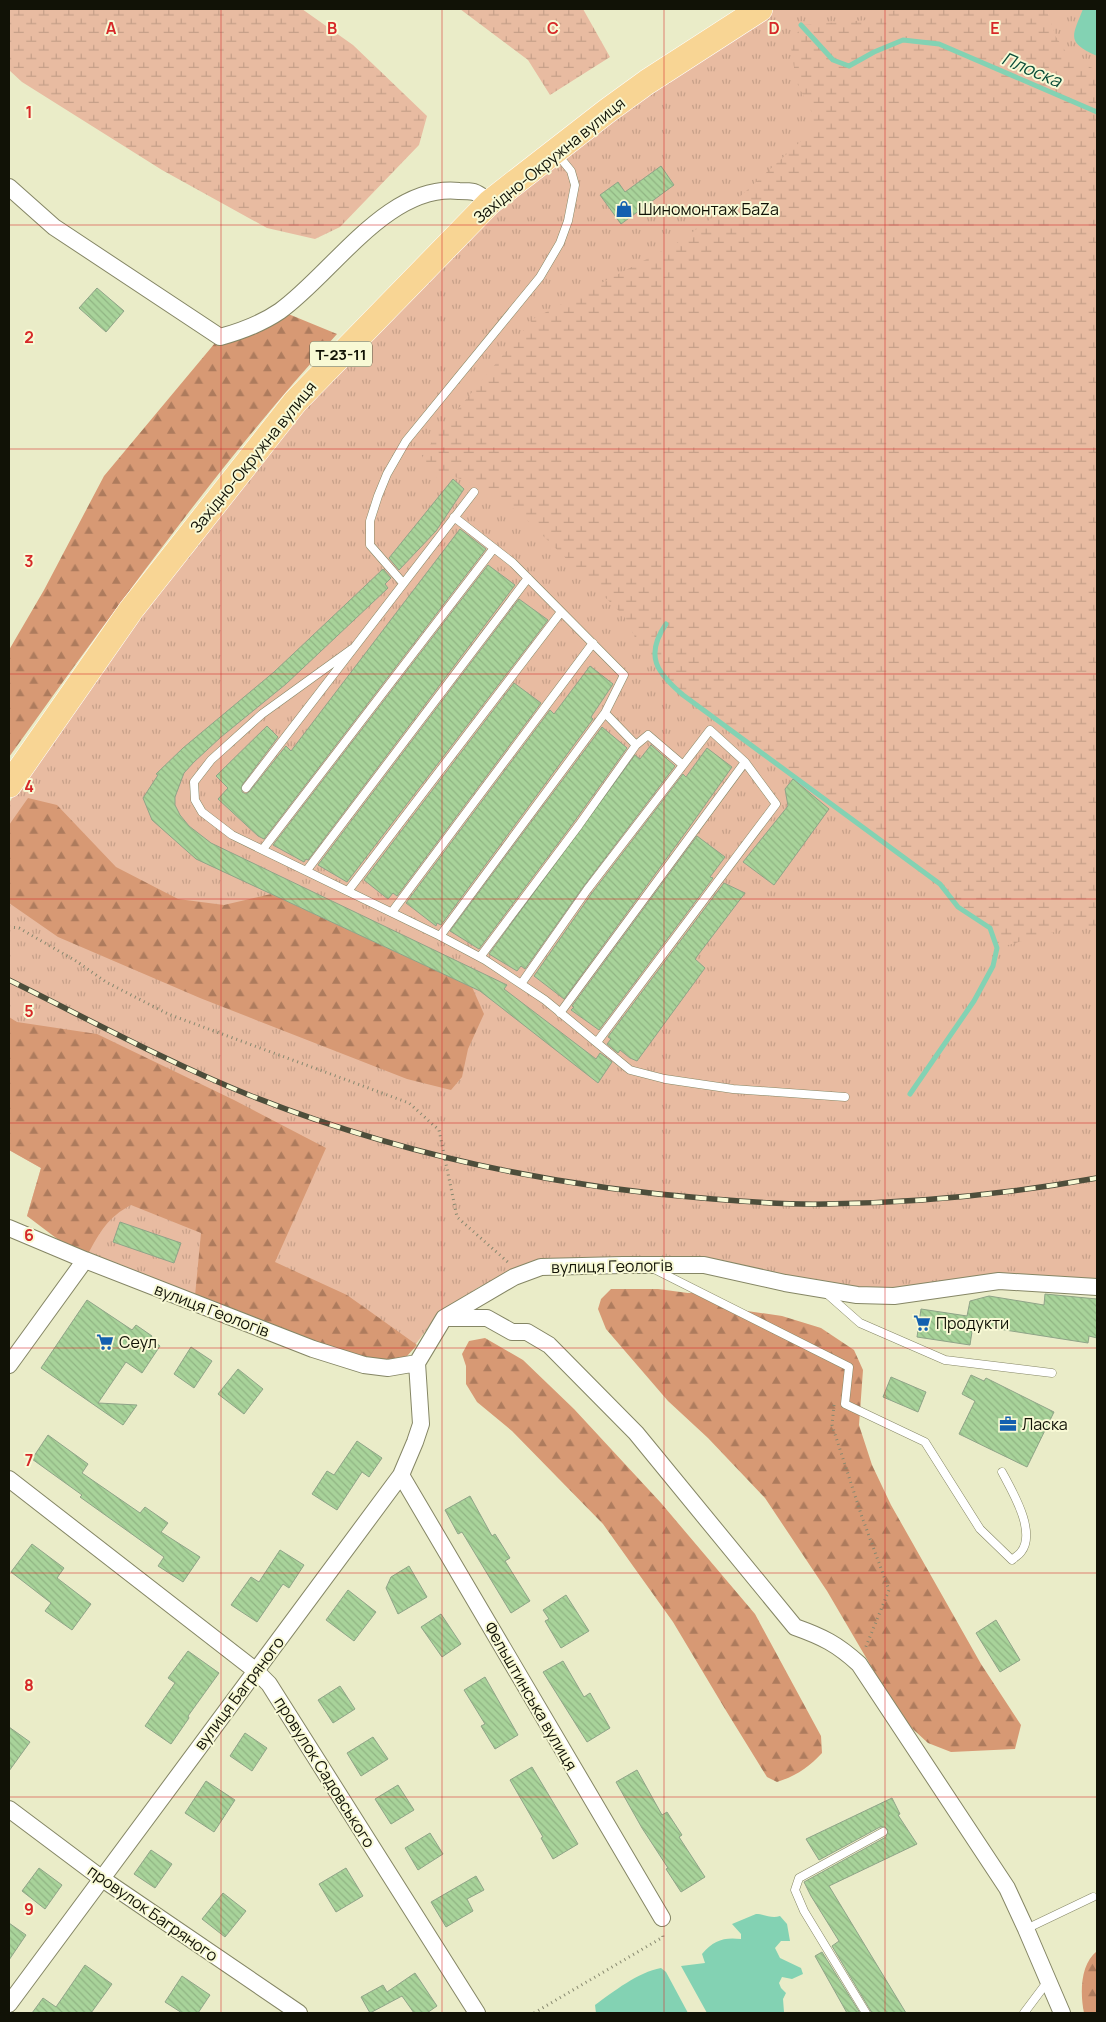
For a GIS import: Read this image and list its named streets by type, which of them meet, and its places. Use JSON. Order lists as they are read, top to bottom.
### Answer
{
  "streets": {
    "main road": ["Західно-Окружна вулиця", "Т-23-11"],
    "street": [
      "вулиця Геологів",
      "вулиця Багряного",
      "Фельштинська вулиця",
      "провулок Садовського",
      "провулок Багряного"
    ]
  },
  "crossings": [
    ["вулиця Геологів", "вулиця Багряного"],
    ["вулиця Багряного", "Фельштинська вулиця"],
    ["вулиця Багряного", "провулок Садовського"],
    ["вулиця Багряного", "провулок Багряного"]
  ],
  "water": ["Плоска"],
  "places": {
    "shop": ["Шиномонтаж БаZa"],
    "supermarket": ["Продукти", "Сеул"],
    "office": ["Ласка"]
  },
  "grid": {
    "columns": [
      "A",
      "B",
      "C",
      "D",
      "E"
    ],
    "rows": [
      "1",
      "2",
      "3",
      "4",
      "5",
      "6",
      "7",
      "8",
      "9"
    ]
  }
}
